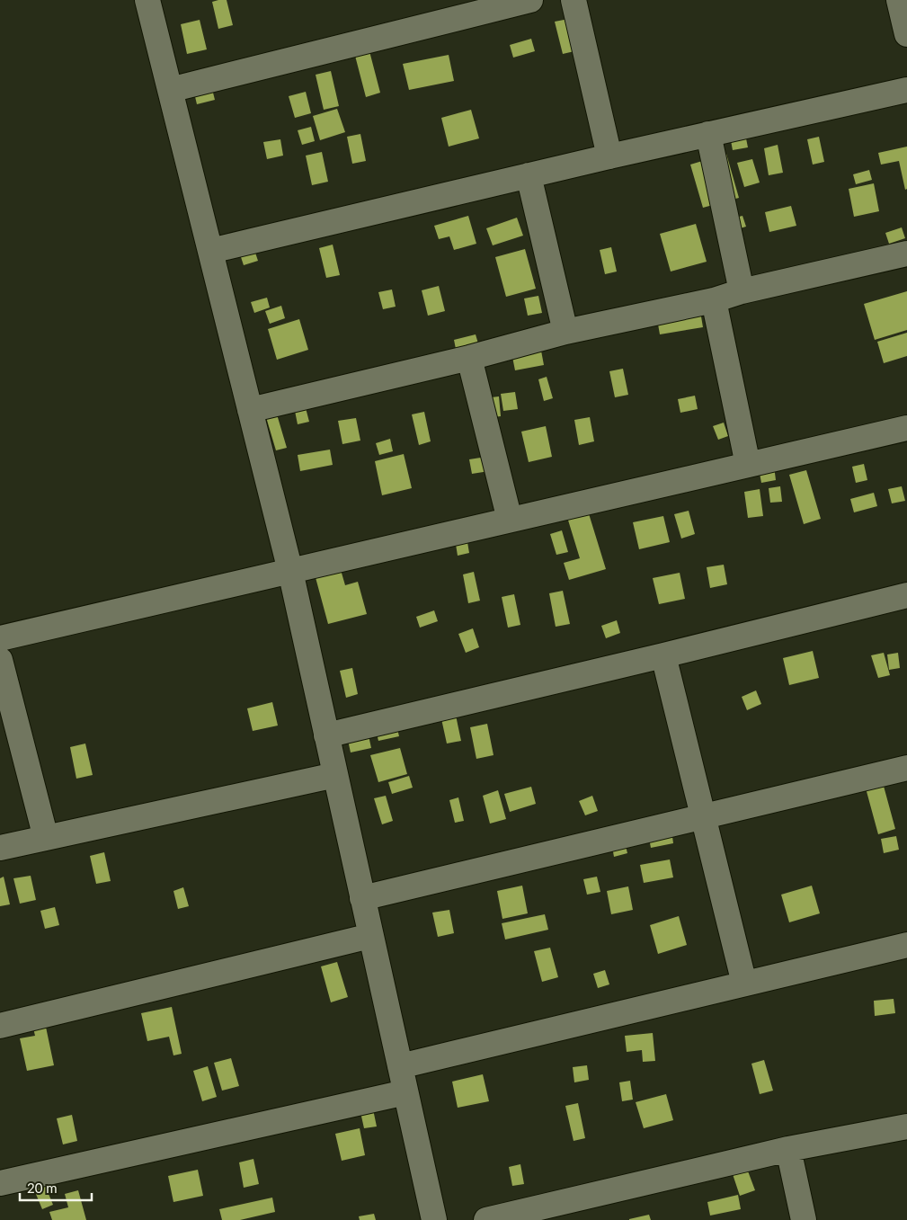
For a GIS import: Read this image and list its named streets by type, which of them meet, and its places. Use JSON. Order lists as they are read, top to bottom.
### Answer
{
  "scale_bar": "20 m"
}
